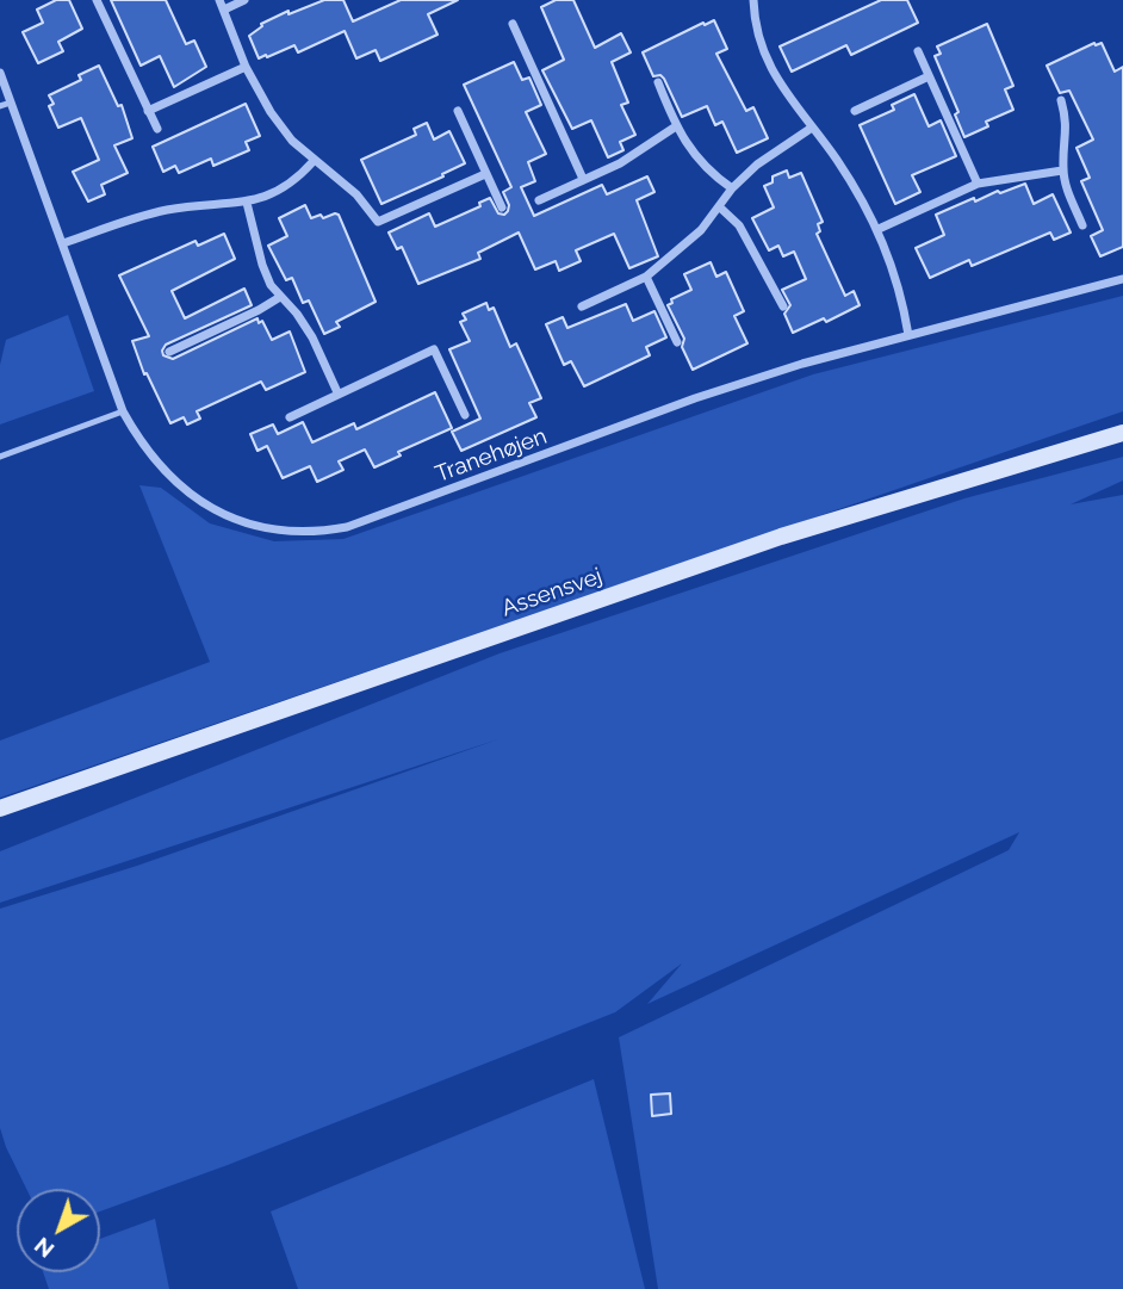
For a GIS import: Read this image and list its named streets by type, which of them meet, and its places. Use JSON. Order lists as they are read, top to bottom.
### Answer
{
  "streets": {
    "main road": ["Assensvej"],
    "street": ["Tranehøjen"]
  },
  "north": "bottom left"
}
